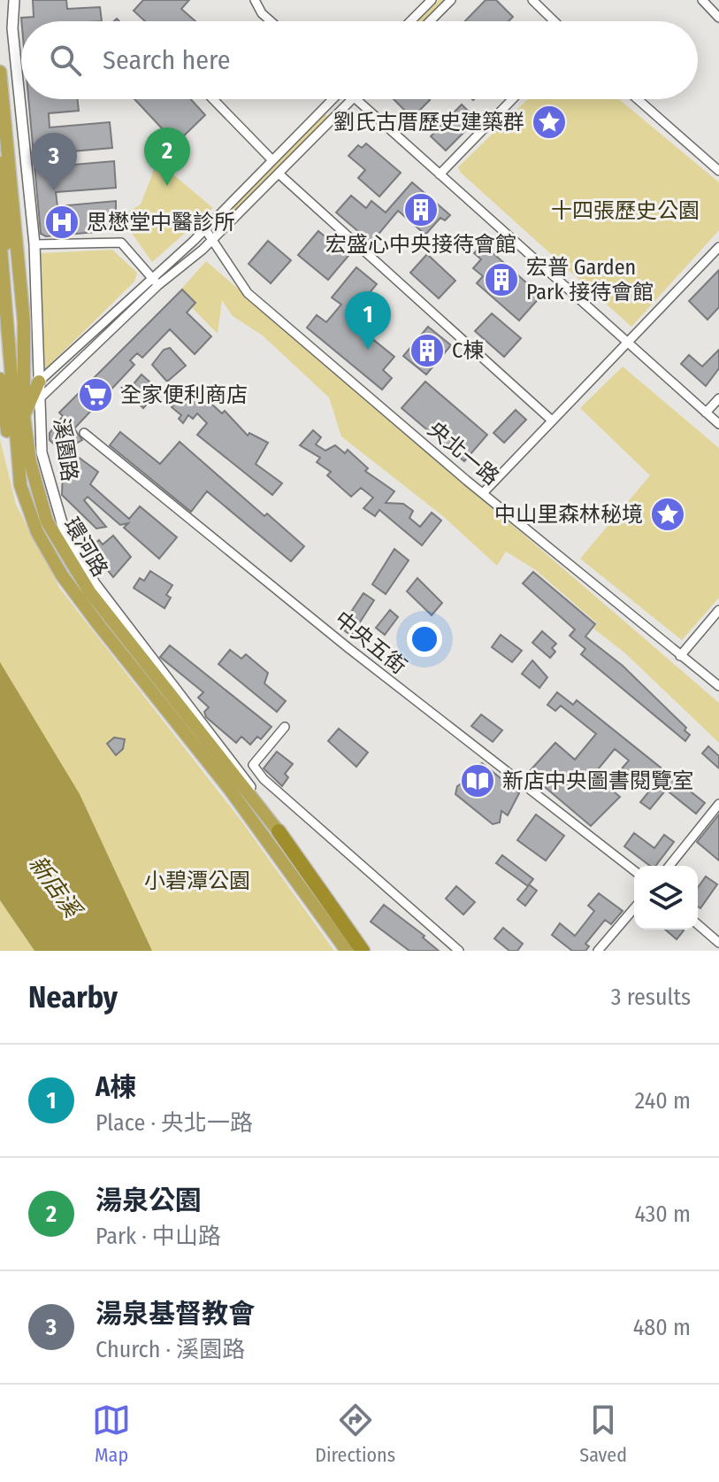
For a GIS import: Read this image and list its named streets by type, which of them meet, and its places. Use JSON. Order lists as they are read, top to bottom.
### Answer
{
  "streets": {
    "highway": ["環河路"],
    "street": ["溪園路", "央北一路", "中央五街"]
  },
  "crossings": [
    ["溪園路", "環河路"]
  ],
  "water": ["新店溪"],
  "parks": ["十四張歷史公園", "小碧潭公園"],
  "places": {
    "place": ["劉氏古厝歷史建築群", "中山里森林秘境"],
    "building": ["宏盛心中央接待會館", "宏普 Garden Park 接待會館", "C棟"],
    "hospital": ["思懋堂中醫診所"],
    "supermarket": ["全家便利商店"],
    "library": ["新店中央圖書閱覽室"]
  },
  "page": {
    "search": "Search here",
    "pins": ["2", "3", "1"],
    "heading": ["Nearby", "3 results"],
    "list": [
      {
        "mark": "1",
        "name": "A棟",
        "note": "Place · 央北一路",
        "value": "240 m"
      },
      {
        "mark": "2",
        "name": "湯泉公園",
        "note": "Park · 中山路",
        "value": "430 m"
      },
      {
        "mark": "3",
        "name": "湯泉基督教會",
        "note": "Church · 溪園路",
        "value": "480 m"
      }
    ],
    "nav": ["Map", "Directions", "Saved"]
  }
}
